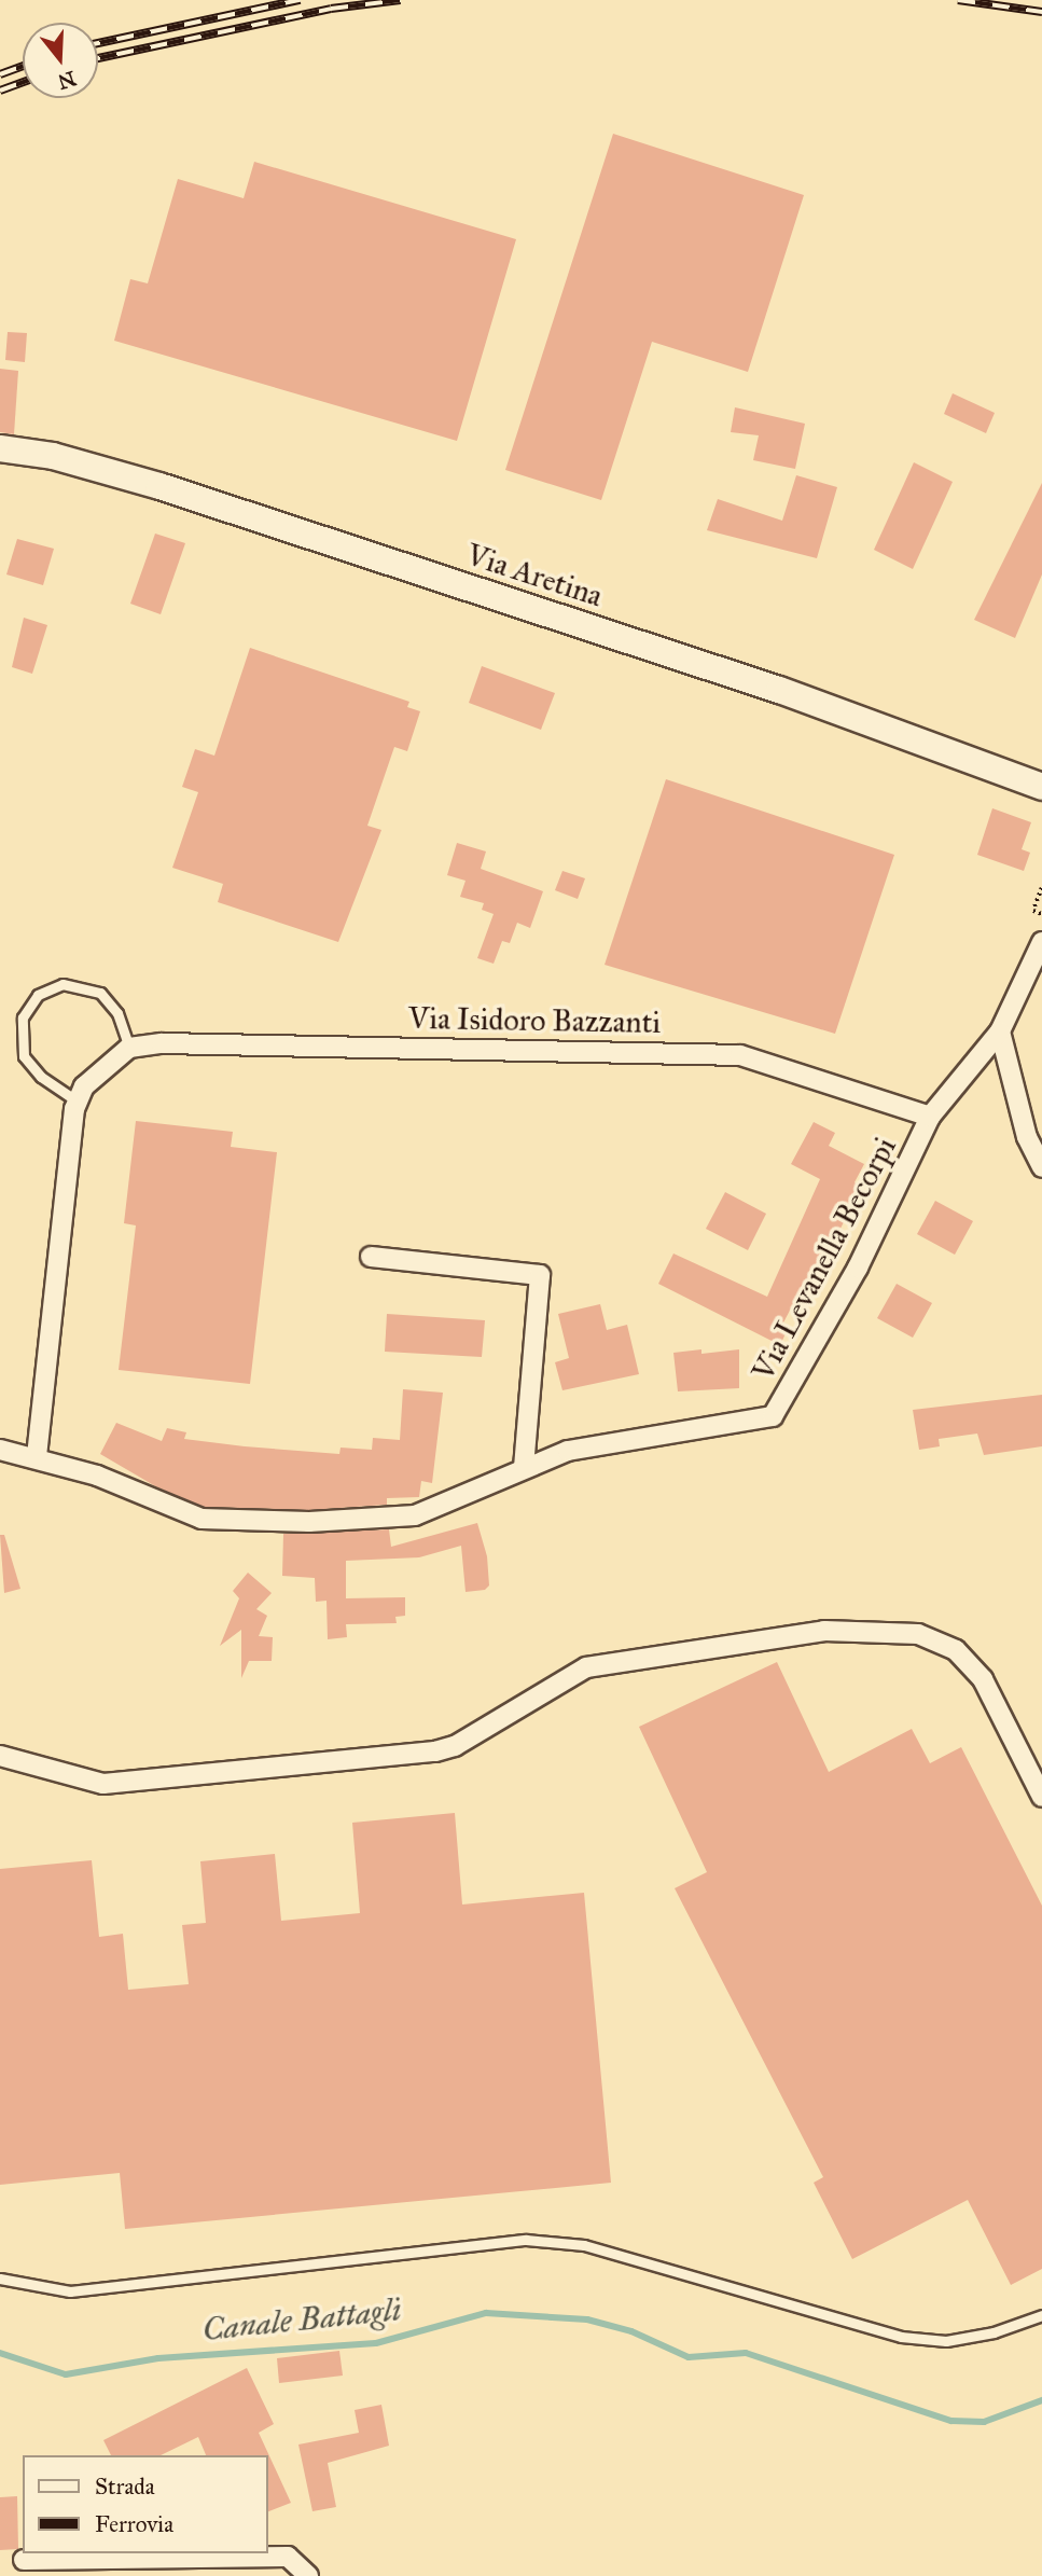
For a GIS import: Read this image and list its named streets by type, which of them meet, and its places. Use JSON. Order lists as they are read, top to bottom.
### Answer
{
  "streets": {
    "street": ["Via Aretina", "Via Isidoro Bazzanti", "Via Levanella Becorpi"]
  },
  "crossings": [
    ["Via Isidoro Bazzanti", "Via Levanella Becorpi"]
  ],
  "water": ["Canale Battagli"],
  "legend": ["Strada", "Ferrovia"],
  "north": "bottom"
}
